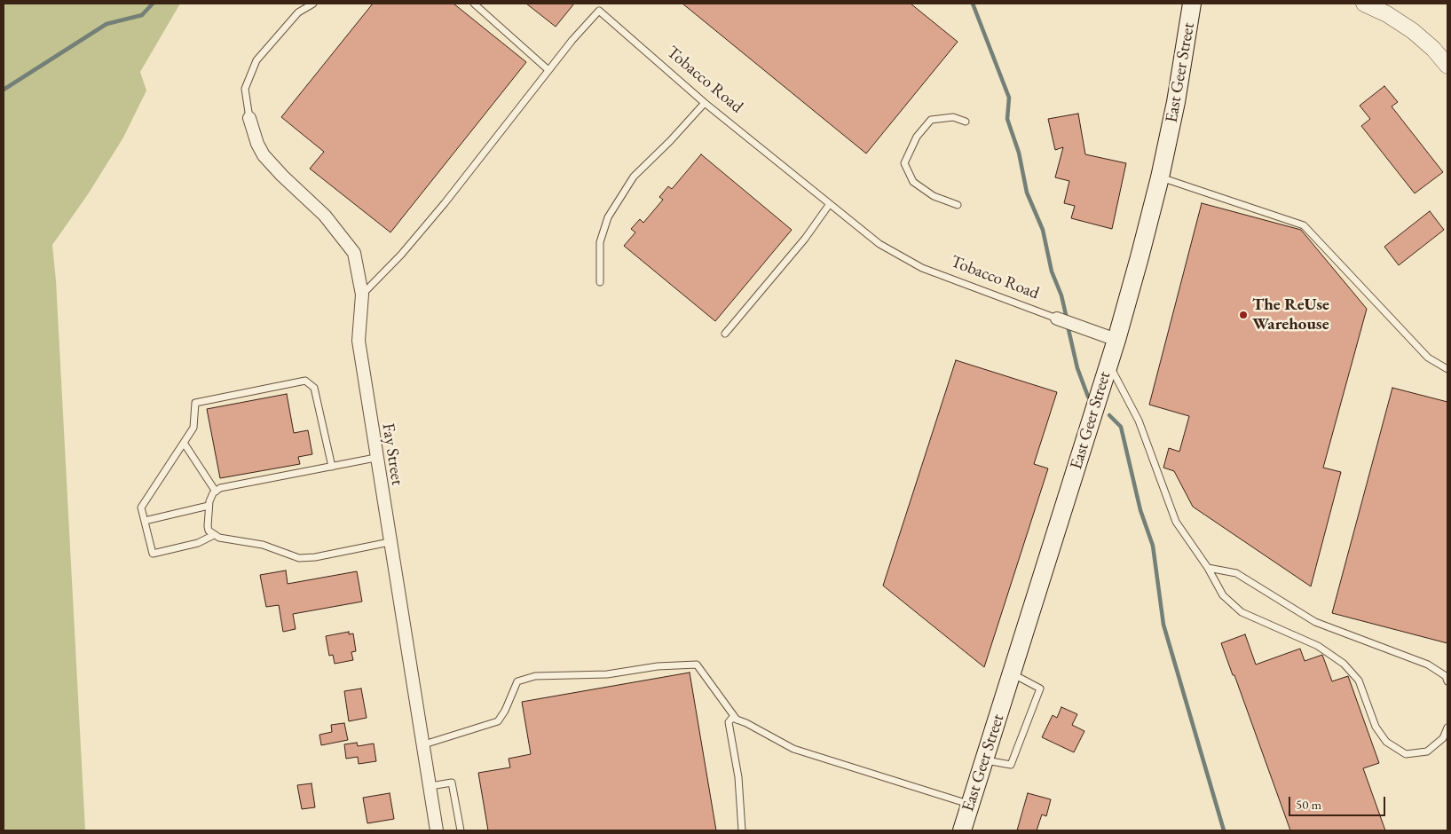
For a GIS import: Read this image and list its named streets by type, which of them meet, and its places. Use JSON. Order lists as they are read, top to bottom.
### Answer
{
  "streets": {
    "main road": ["East Geer Street"],
    "street": ["Tobacco Road", "Fay Street"]
  },
  "crossings": [
    ["East Geer Street", "Tobacco Road"],
    ["Tobacco Road", "Fay Street"]
  ],
  "places": ["The ReUse Warehouse"],
  "scale_bar": "50 m"
}
